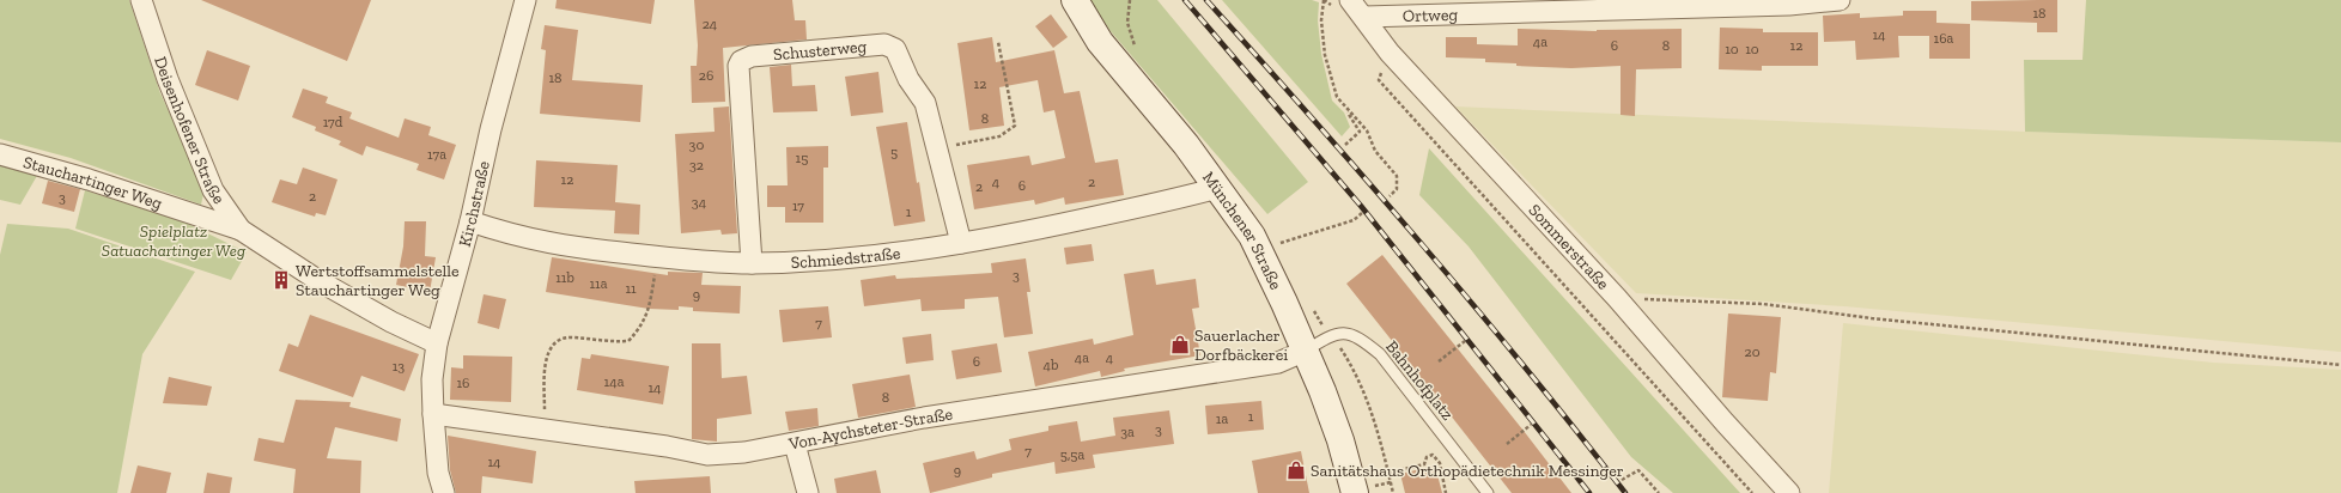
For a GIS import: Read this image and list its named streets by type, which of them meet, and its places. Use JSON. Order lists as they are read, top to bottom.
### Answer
{
  "streets": {
    "main road": ["Münchener Straße"],
    "street": [
      "Ortweg",
      "Schusterweg",
      "Deisenhofener Straße",
      "Stauchartinger Weg",
      "Kirchstraße",
      "Sommerstraße",
      "Schmiedstraße",
      "Von-Aychsteter-Straße"
    ],
    "lane": ["Bahnhofplatz"]
  },
  "crossings": [
    ["Ortweg", "Sommerstraße"],
    ["Schusterweg", "Schmiedstraße"],
    ["Deisenhofener Straße", "Stauchartinger Weg"],
    ["Deisenhofener Straße", "Kirchstraße"],
    ["Kirchstraße", "Schmiedstraße"],
    ["Kirchstraße", "Von-Aychsteter-Straße"],
    ["Münchener Straße", "Schmiedstraße"],
    ["Münchener Straße", "Bahnhofplatz"],
    ["Münchener Straße", "Von-Aychsteter-Straße"],
    ["Bahnhofplatz", "Von-Aychsteter-Straße"]
  ],
  "parks": ["Spielplatz Satuachartinger Weg"],
  "places": {
    "building": ["Wertstoffsammelstelle Stauchartinger Weg"],
    "shop": ["Sauerlacher Dorfbäckerei", "Sanitätshaus Orthopädietechnik Messinger"]
  },
  "house_numbers": [
    "18",
    "24",
    "14",
    "16a",
    "4a",
    "6",
    "8",
    "12",
    "10",
    "10",
    "26",
    "18",
    "12",
    "8",
    "17d",
    "30",
    "5",
    "17a",
    "15",
    "32",
    "12",
    "4",
    "2",
    "6",
    "2",
    "2",
    "3",
    "34",
    "17",
    "1",
    "3",
    "11b",
    "11a",
    "11",
    "9",
    "7",
    "20",
    "4a",
    "4",
    "6",
    "4b",
    "13",
    "14a",
    "16",
    "14",
    "8",
    "1",
    "1a",
    "3",
    "3a",
    "7",
    "5,5a",
    "14",
    "9"
  ]
}
